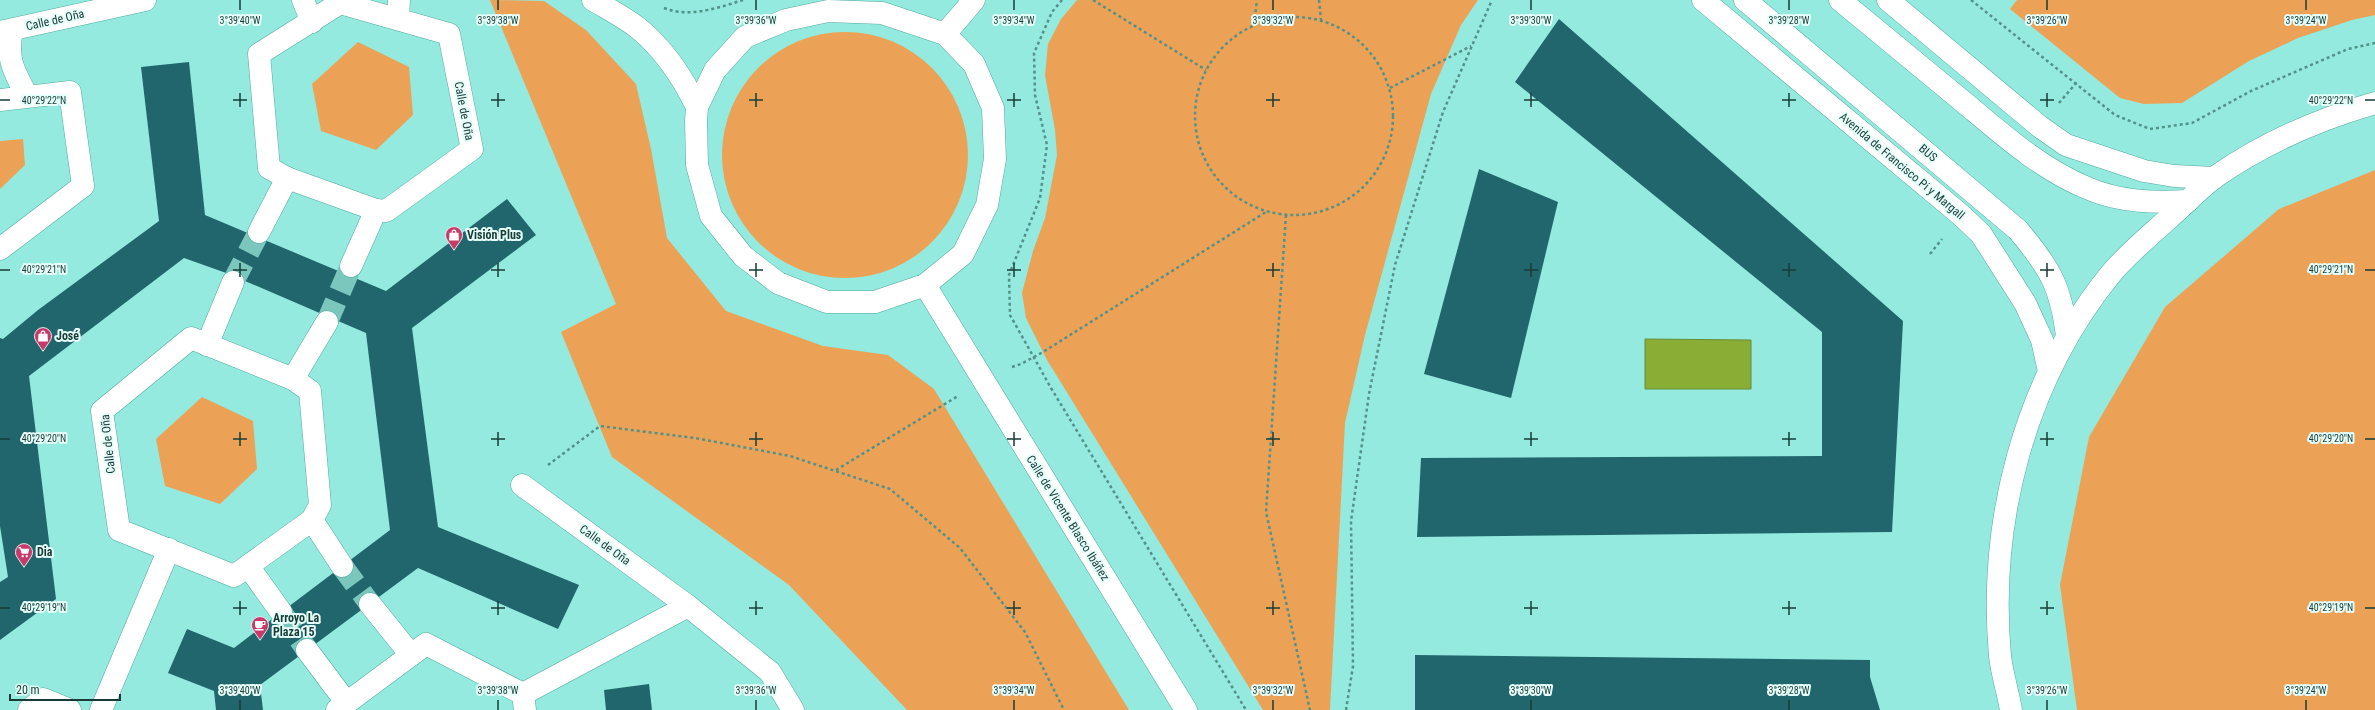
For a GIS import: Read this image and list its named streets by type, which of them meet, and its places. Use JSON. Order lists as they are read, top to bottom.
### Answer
{
  "streets": {
    "street": [
      "Calle de Oña",
      "BUS",
      "Avenida de Francisco Pi y Margall",
      "Calle de Vicente Blasco Ibáñez"
    ]
  },
  "places": {
    "shop": ["Visión Plus", "José"],
    "supermarket": ["Dia"],
    "cafe": ["Arroyo La Plaza 15"]
  },
  "scale_bar": "20 m",
  "coordinates": [
    "3°39'40\"W",
    "3°39'38\"W",
    "3°39'36\"W",
    "3°39'34\"W",
    "3°39'32\"W",
    "3°39'30\"W",
    "3°39'28\"W",
    "3°39'26\"W",
    "3°39'24\"W",
    "40°29'22\"N",
    "40°29'21\"N",
    "40°29'20\"N",
    "40°29'19\"N"
  ]
}
